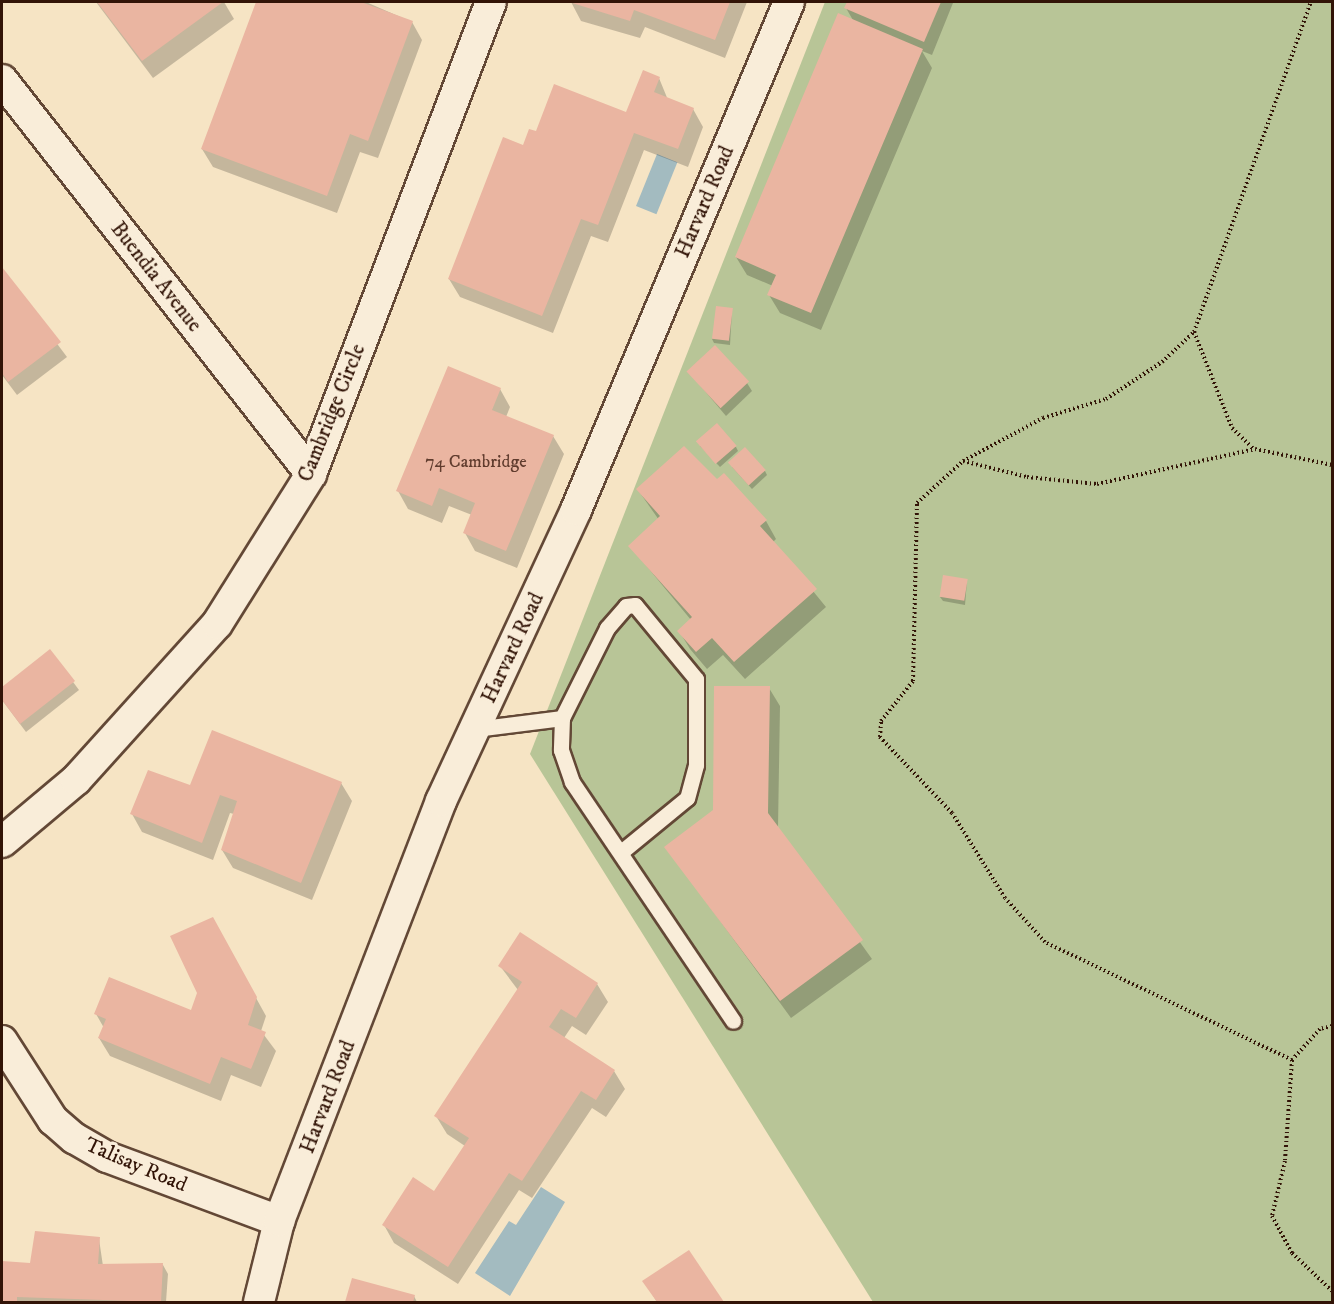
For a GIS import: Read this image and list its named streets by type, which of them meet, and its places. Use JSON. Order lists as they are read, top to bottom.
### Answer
{
  "streets": {
    "street": [
      "Harvard Road",
      "Buendia Avenue",
      "Cambridge Circle",
      "Talisay Road"
    ]
  },
  "crossings": [
    ["Harvard Road", "Talisay Road"],
    ["Buendia Avenue", "Cambridge Circle"]
  ],
  "house_numbers": ["74 Cambridge"]
}
